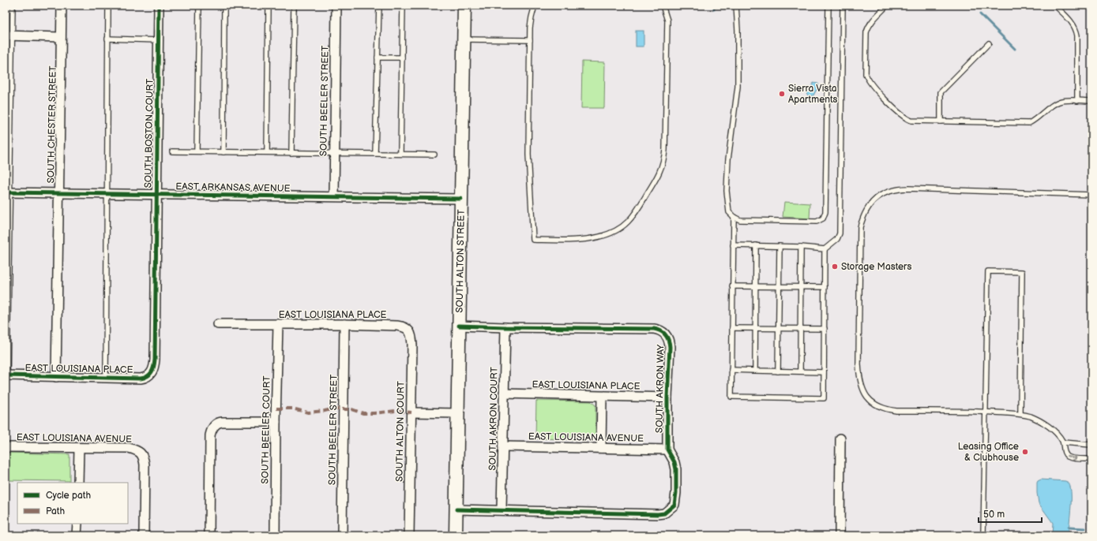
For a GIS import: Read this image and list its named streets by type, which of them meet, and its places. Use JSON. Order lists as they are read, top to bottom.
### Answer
{
  "streets": {
    "street": [
      "SOUTH BEELER STREET",
      "SOUTH CHESTER STREET",
      "SOUTH BOSTON COURT",
      "EAST ARKANSAS AVENUE",
      "SOUTH ALTON STREET",
      "EAST LOUISIANA PLACE",
      "SOUTH AKRON WAY",
      "SOUTH AKRON COURT",
      "SOUTH BEELER COURT",
      "SOUTH ALTON COURT",
      "EAST LOUISIANA AVENUE"
    ]
  },
  "crossings": [
    ["SOUTH BEELER STREET", "EAST ARKANSAS AVENUE"],
    ["SOUTH BEELER STREET", "EAST LOUISIANA PLACE"],
    ["SOUTH CHESTER STREET", "EAST ARKANSAS AVENUE"],
    ["SOUTH CHESTER STREET", "EAST LOUISIANA PLACE"],
    ["SOUTH BOSTON COURT", "EAST ARKANSAS AVENUE"],
    ["SOUTH BOSTON COURT", "EAST LOUISIANA PLACE"],
    ["EAST ARKANSAS AVENUE", "SOUTH ALTON STREET"],
    ["SOUTH ALTON STREET", "SOUTH AKRON WAY"],
    ["EAST LOUISIANA PLACE", "SOUTH AKRON WAY"],
    ["EAST LOUISIANA PLACE", "SOUTH AKRON COURT"],
    ["EAST LOUISIANA PLACE", "SOUTH BEELER COURT"],
    ["EAST LOUISIANA PLACE", "SOUTH ALTON COURT"],
    ["SOUTH AKRON WAY", "SOUTH AKRON COURT"],
    ["SOUTH AKRON WAY", "EAST LOUISIANA AVENUE"],
    ["SOUTH AKRON COURT", "EAST LOUISIANA AVENUE"]
  ],
  "places": ["Sierra Vista Apartments", "Storage Masters", "Leasing Office & Clubhouse"],
  "legend": ["Cycle path", "Path"],
  "scale_bar": "50 m"
}
